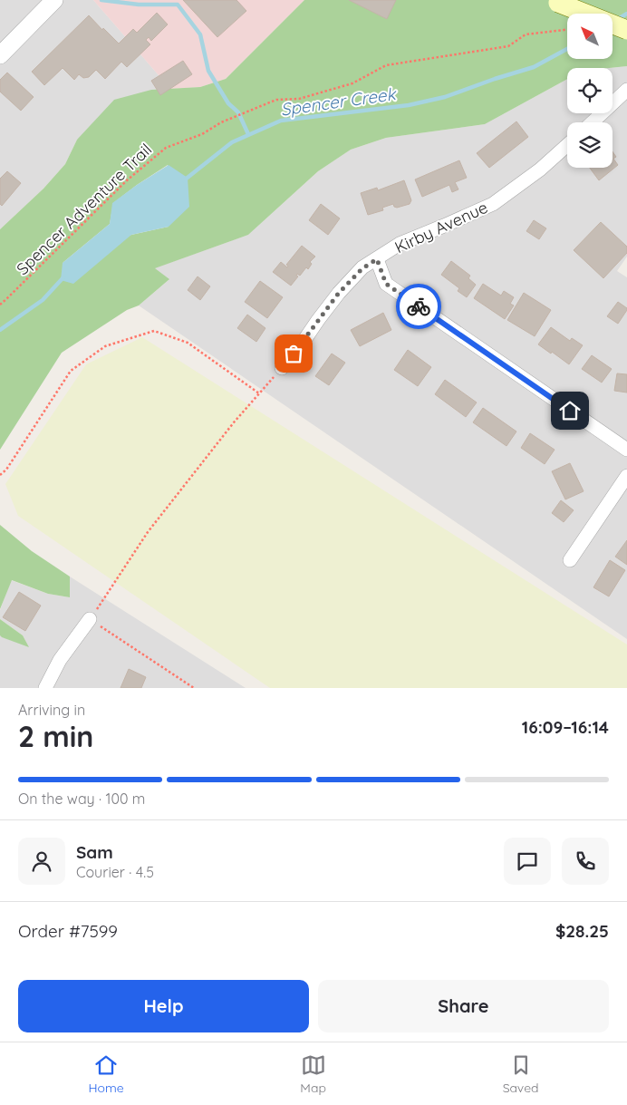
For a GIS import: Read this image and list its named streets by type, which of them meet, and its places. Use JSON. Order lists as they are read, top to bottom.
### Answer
{
  "streets": {
    "street": ["Kirby Avenue"],
    "path": ["Spencer Adventure Trail"]
  },
  "water": ["Spencer Creek"],
  "north": "top left",
  "page": {
    "heading": ["2 min", "Arriving in", "16:09–16:14"],
    "panel": [
      "Sam",
      "Courier · 4.5",
      "Order #7599",
      "$28.25"
    ],
    "bar": "On the way · 100 m",
    "buttons": ["Help", "Share"],
    "tabs": ["Home", "Map", "Saved"]
  }
}
